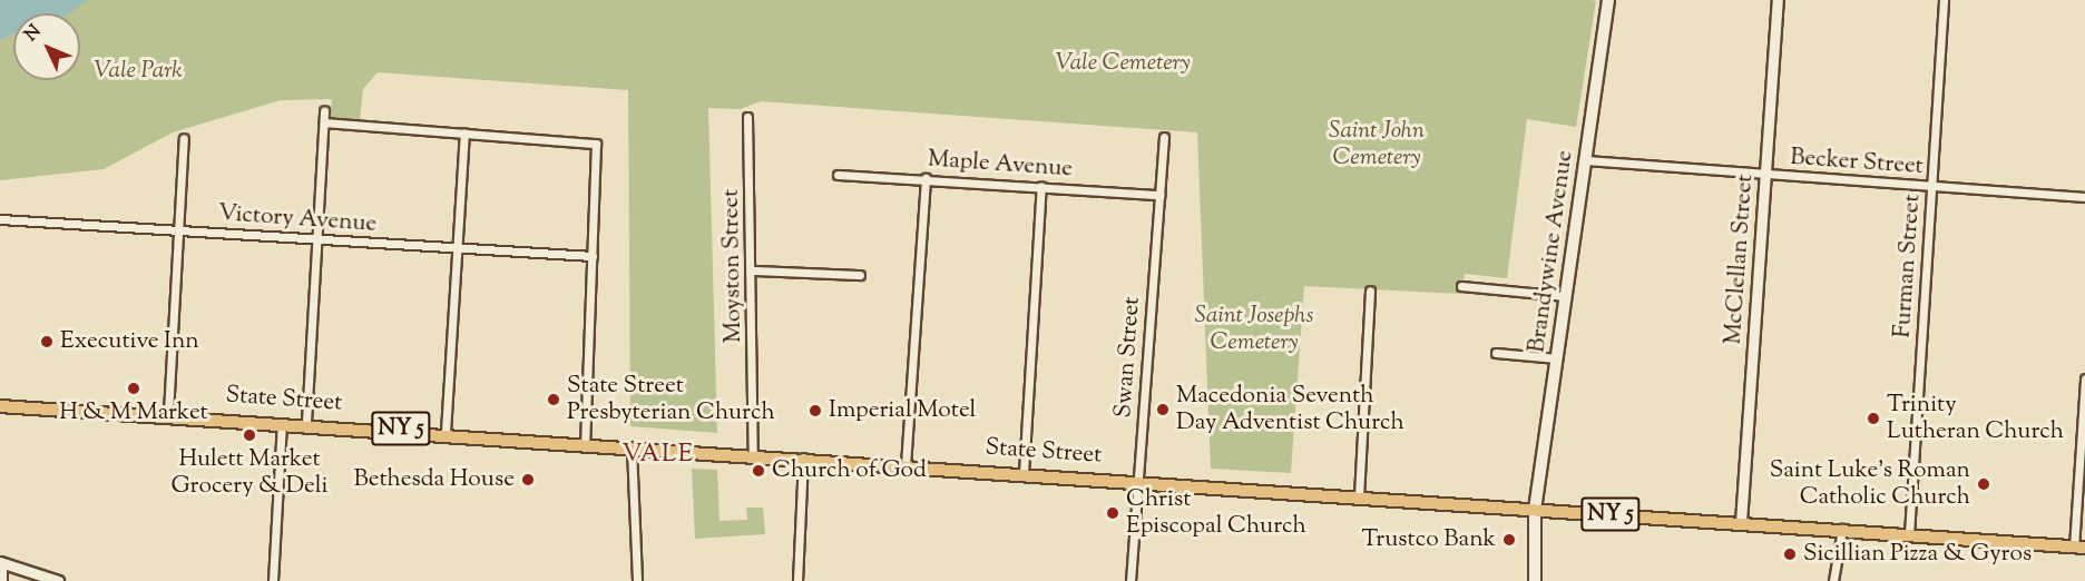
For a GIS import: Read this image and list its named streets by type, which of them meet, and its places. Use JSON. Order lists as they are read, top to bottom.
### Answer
{
  "streets": {
    "main road": ["Brandywine Avenue", "State Street", "NY 5"],
    "street": [
      "Becker Street",
      "Maple Avenue",
      "Victory Avenue",
      "McClellan Street",
      "Moyston Street",
      "Furman Street",
      "Swan Street"
    ]
  },
  "crossings": [
    ["Becker Street", "Brandywine Avenue"],
    ["Becker Street", "McClellan Street"],
    ["Becker Street", "Furman Street"],
    ["Maple Avenue", "Swan Street"],
    ["Brandywine Avenue", "State Street"],
    ["McClellan Street", "State Street"],
    ["Moyston Street", "State Street"],
    ["Furman Street", "State Street"],
    ["Swan Street", "State Street"]
  ],
  "districts": ["VALE"],
  "parks": [
    "Vale Cemetery",
    "Vale Park",
    "Saint John Cemetery",
    "Saint Josephs Cemetery"
  ],
  "places": [
    "Executive Inn",
    "H & M Market",
    "State Street Presbyterian Church",
    "Macedonia Seventh Day Adventist Church",
    "Imperial Motel",
    "Trinity Lutheran Church",
    "Hulett Market Grocery & Deli",
    "Church of God",
    "Bethesda House",
    "Saint Luke's Roman Catholic Church",
    "Christ Episcopal Church",
    "Trustco Bank",
    "Sicillian Pizza & Gyros"
  ],
  "north": "top left"
}
